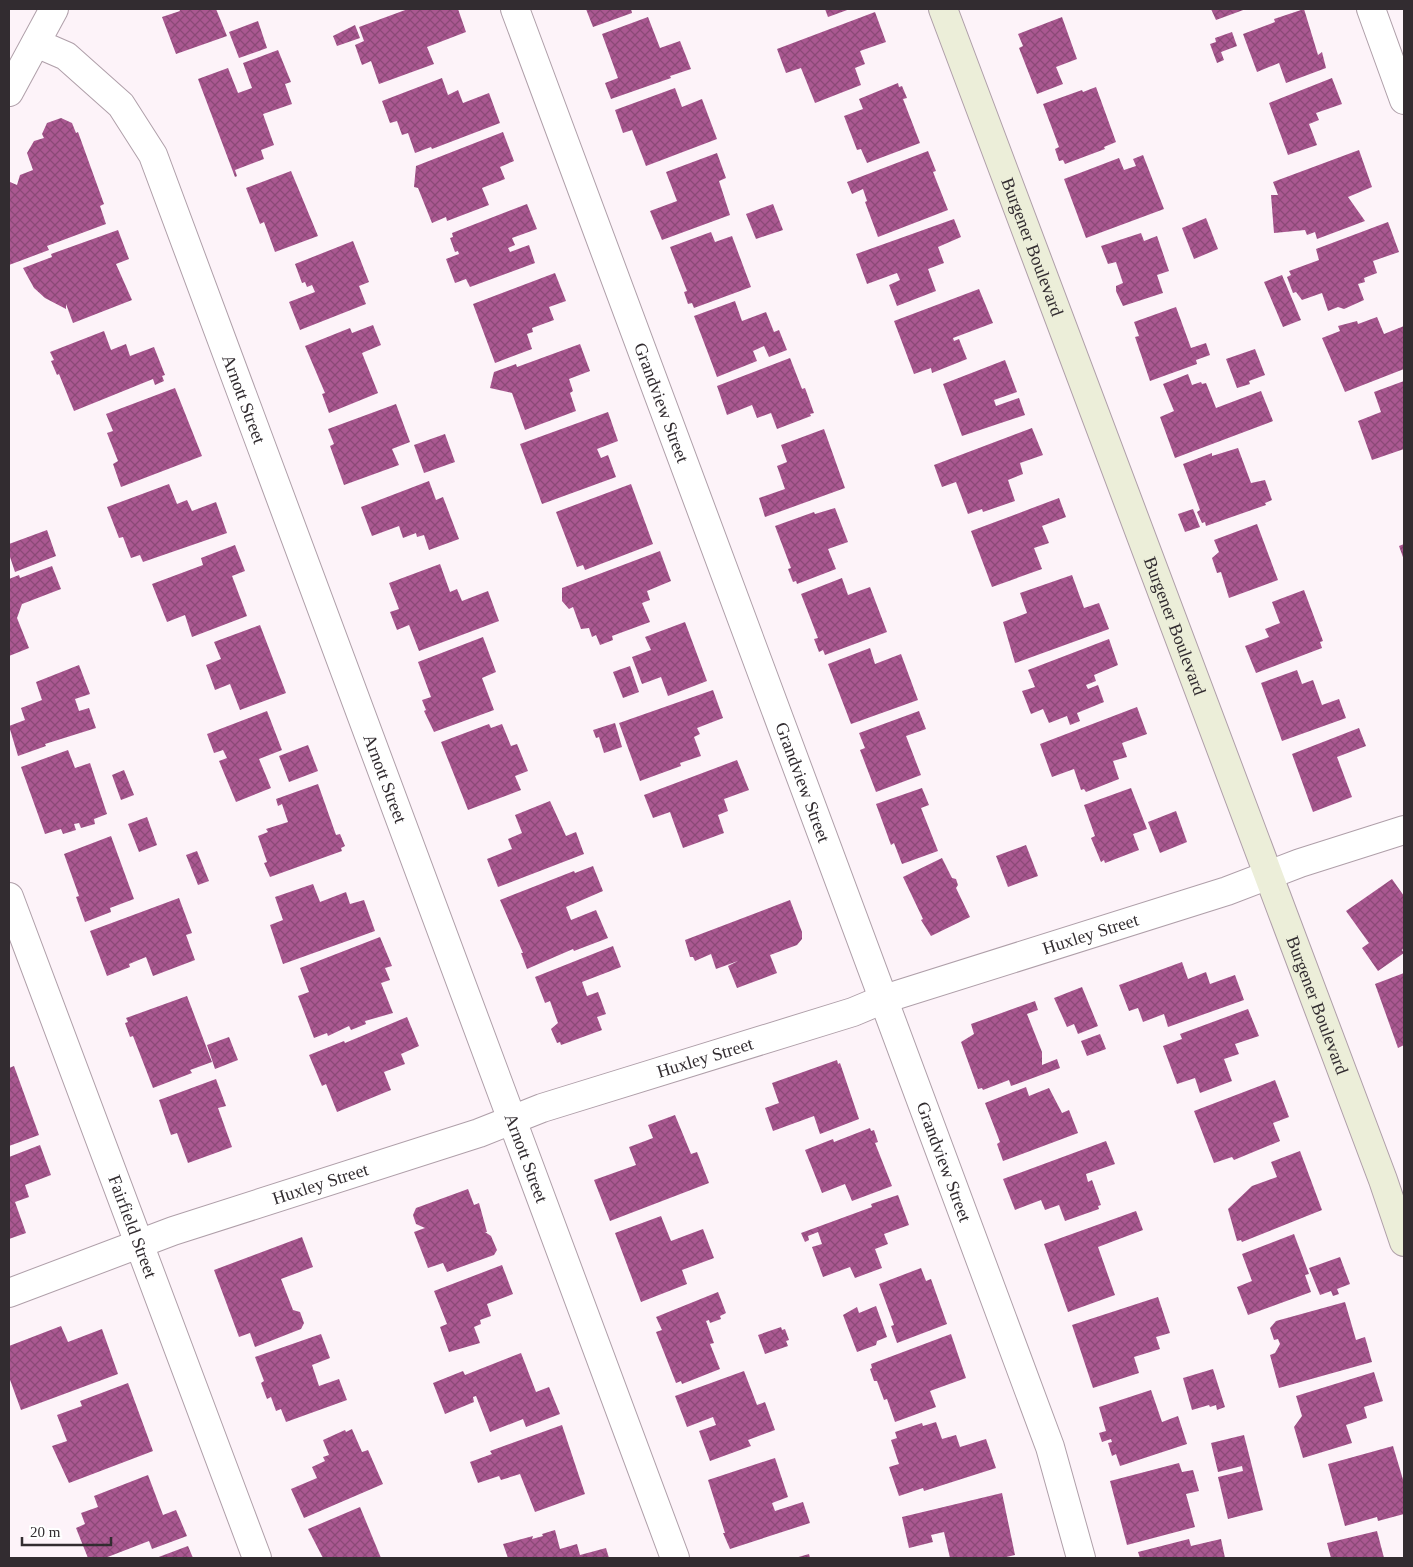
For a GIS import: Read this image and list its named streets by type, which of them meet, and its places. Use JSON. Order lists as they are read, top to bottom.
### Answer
{
  "streets": {
    "main road": ["Burgener Boulevard"],
    "street": [
      "Arnott Street",
      "Grandview Street",
      "Huxley Street",
      "Fairfield Street"
    ]
  },
  "crossings": [
    ["Burgener Boulevard", "Huxley Street"],
    ["Arnott Street", "Huxley Street"],
    ["Grandview Street", "Huxley Street"],
    ["Huxley Street", "Fairfield Street"]
  ],
  "scale_bar": "20 m"
}
